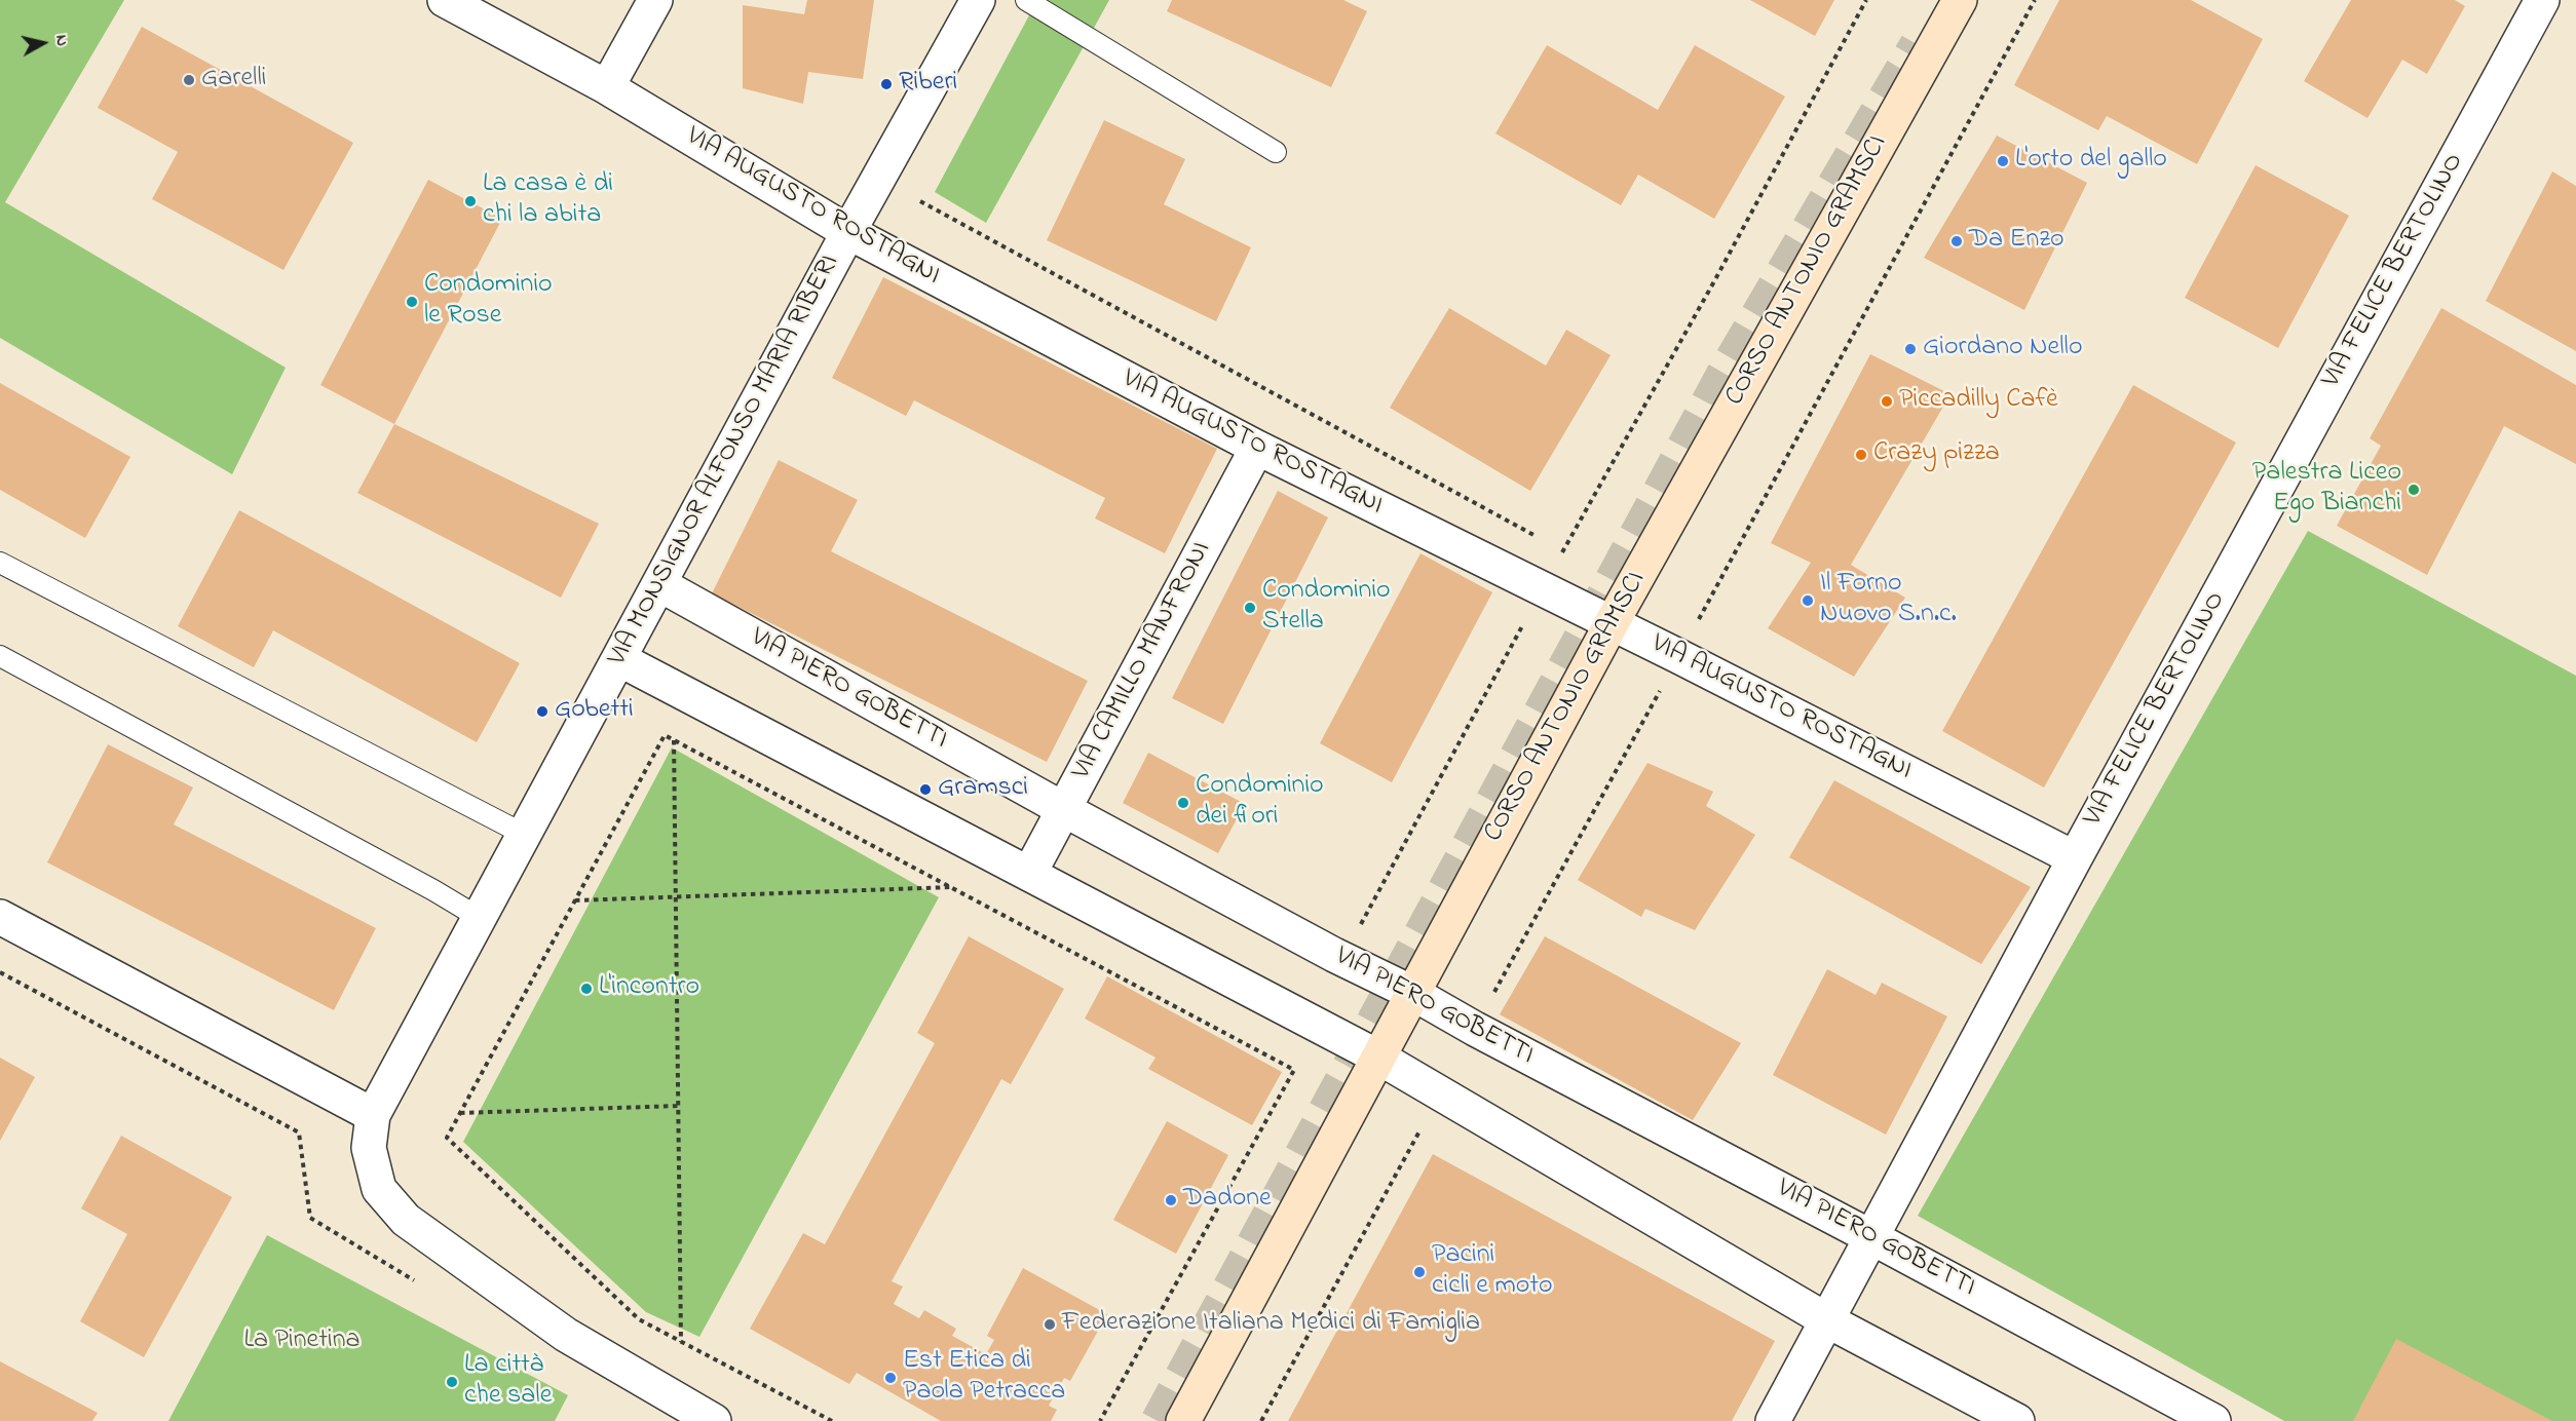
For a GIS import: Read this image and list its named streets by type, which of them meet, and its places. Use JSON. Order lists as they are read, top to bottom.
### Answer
{
  "streets": {
    "main road": ["CORSO ANTONIO GRAMSCI"],
    "street": [
      "VIA AUGUSTO ROSTAGNI",
      "VIA FELICE BERTOLINO",
      "VIA MONSIGNOR ALFONSO MARIA RIBERI",
      "VIA CAMILLO MANFRONI",
      "VIA PIERO GOBETTI"
    ]
  },
  "crossings": [
    ["VIA AUGUSTO ROSTAGNI", "CORSO ANTONIO GRAMSCI"],
    ["VIA AUGUSTO ROSTAGNI", "VIA FELICE BERTOLINO"],
    ["VIA AUGUSTO ROSTAGNI", "VIA MONSIGNOR ALFONSO MARIA RIBERI"],
    ["VIA AUGUSTO ROSTAGNI", "VIA CAMILLO MANFRONI"],
    ["CORSO ANTONIO GRAMSCI", "VIA PIERO GOBETTI"],
    ["VIA FELICE BERTOLINO", "VIA PIERO GOBETTI"],
    ["VIA MONSIGNOR ALFONSO MARIA RIBERI", "VIA PIERO GOBETTI"],
    ["VIA CAMILLO MANFRONI", "VIA PIERO GOBETTI"]
  ],
  "parks": ["La Pinetina"],
  "places": [
    "Garelli",
    "Riberi",
    "L'orto del gallo",
    "La casa è di chi la abita",
    "Da Enzo",
    "Condominio le Rose",
    "Giordano Nello",
    "Piccadilly Cafè",
    "Crazy pizza",
    "Palestra Liceo Ego Bianchi",
    "Il Forno Nuovo S.n.c.",
    "Condominio Stella",
    "Gobetti",
    "Gramsci",
    "Condominio dei fiori",
    "L'incontro",
    "Dadone",
    "Pacini cicli e moto",
    "Federazione Italiana Medici di Famiglia",
    "Est Etica di Paola Petracca",
    "La città che sale"
  ],
  "north": "right"
}
